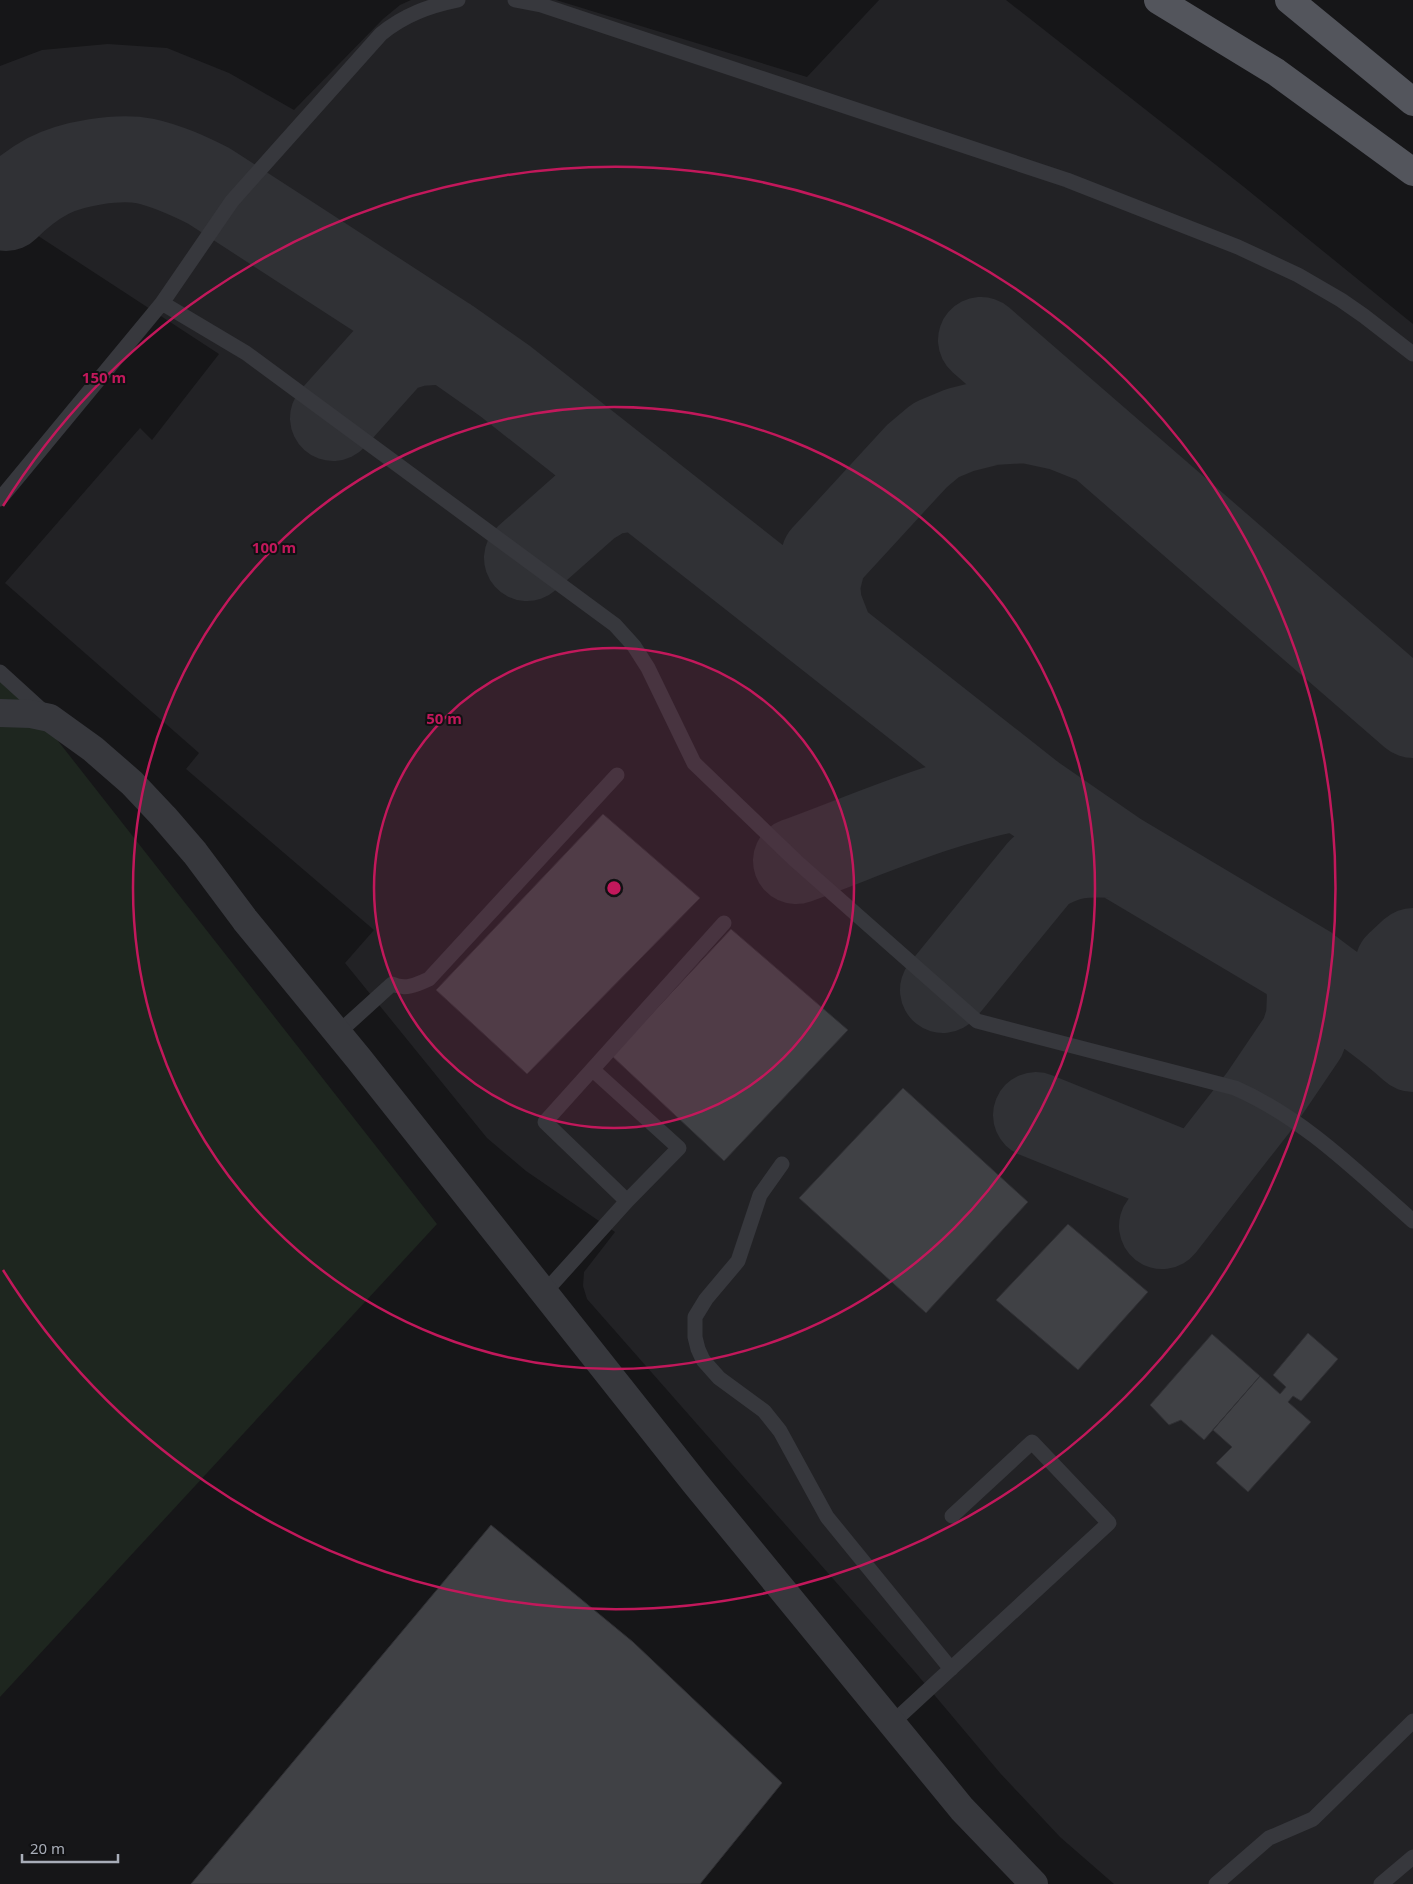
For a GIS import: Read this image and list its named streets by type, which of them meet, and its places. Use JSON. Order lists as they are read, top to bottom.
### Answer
{
  "scale_bar": "20 m",
  "rings": ["150 m", "100 m", "50 m"]
}
